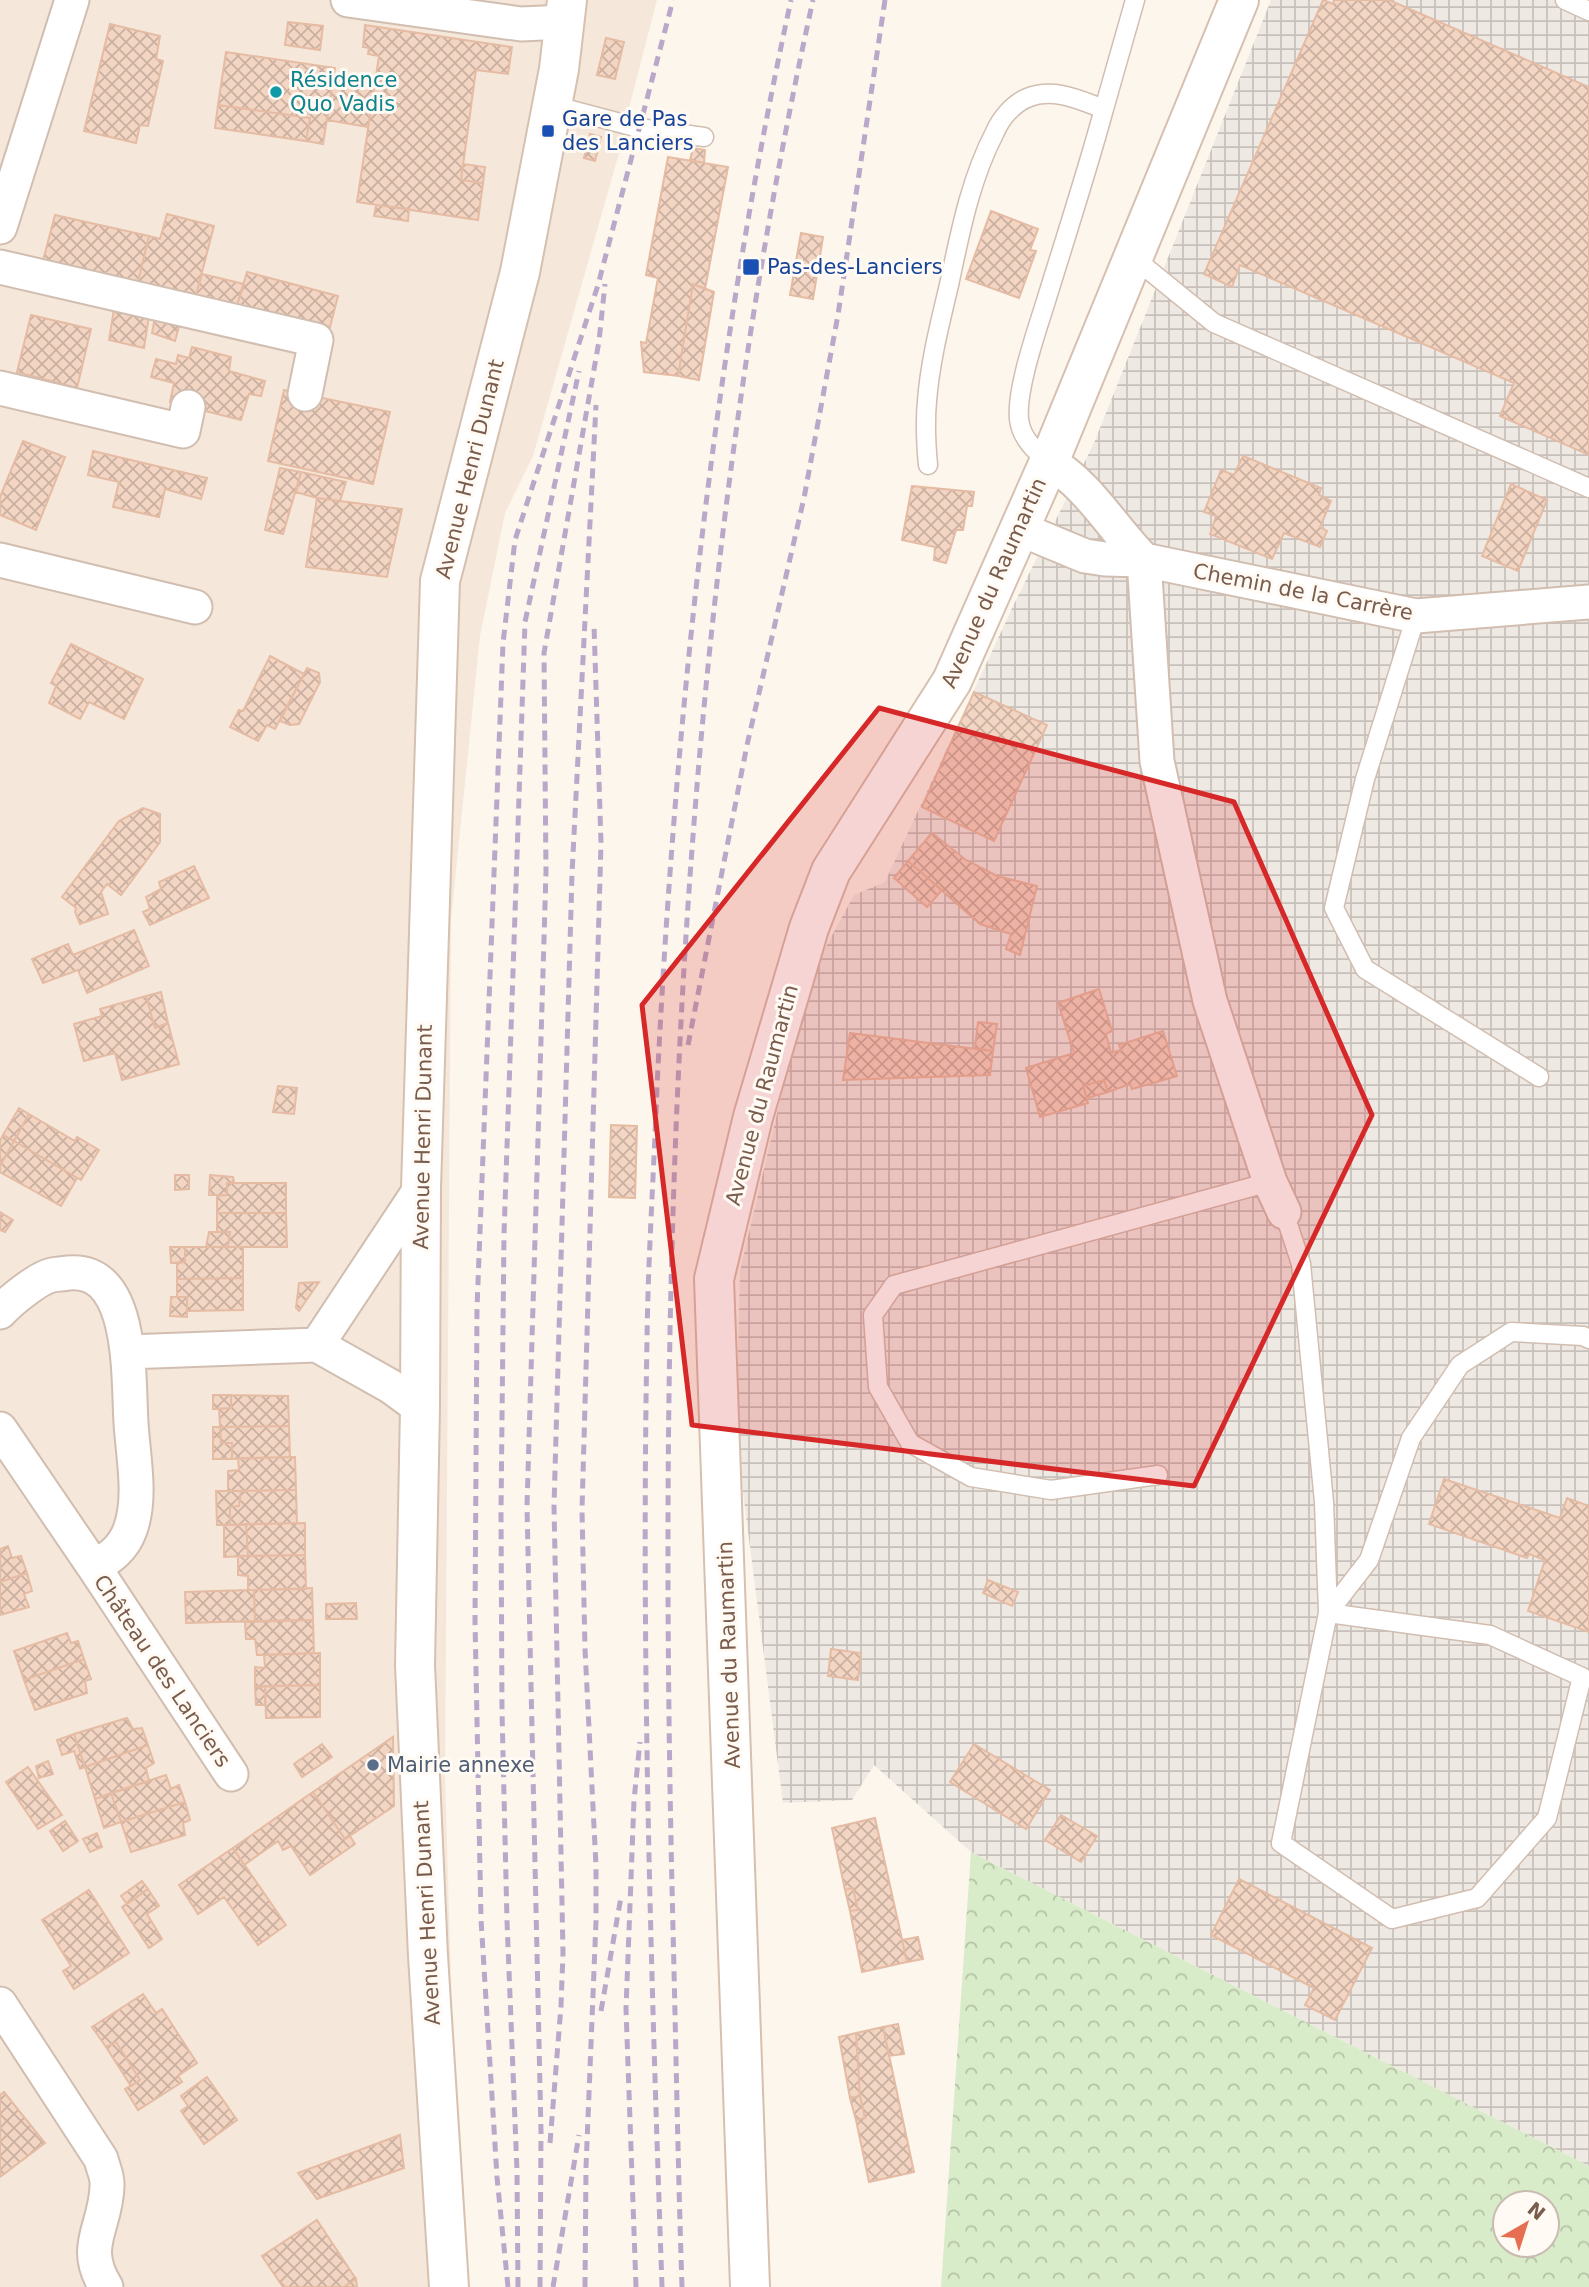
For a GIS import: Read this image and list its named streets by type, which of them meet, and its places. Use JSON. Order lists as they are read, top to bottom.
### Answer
{
  "streets": {
    "street": [
      "Avenue Henri Dunant",
      "Avenue du Raumartin",
      "Chemin de la Carrère",
      "Château des Lanciers"
    ]
  },
  "crossings": [
    ["Avenue du Raumartin", "Chemin de la Carrère"]
  ],
  "places": {
    "other": ["Résidence Quo Vadis", "Mairie annexe"],
    "transit": ["Gare de Pas des Lanciers", "Pas-des-Lanciers"]
  },
  "north": "top right"
}
